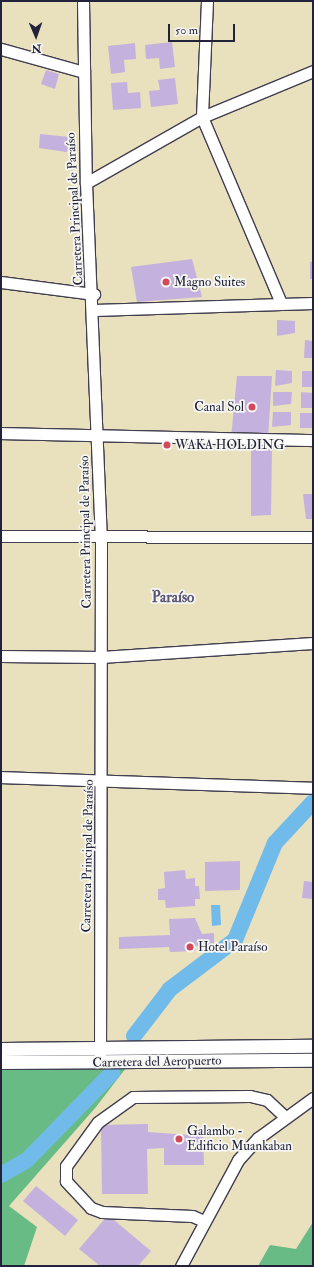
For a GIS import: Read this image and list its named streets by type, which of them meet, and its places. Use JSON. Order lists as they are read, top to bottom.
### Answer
{
  "streets": {
    "main road": ["Carretera del Aeropuerto"],
    "street": ["Carretera Principal de Paraíso"]
  },
  "crossings": [
    ["Carretera Principal de Paraíso", "Carretera del Aeropuerto"]
  ],
  "districts": ["Paraíso"],
  "places": [
    "Magno Suites",
    "Canal Sol",
    "WAKA HOLDING",
    "Hotel Paraíso",
    "Galambo - Edificio Muankaban"
  ],
  "scale_bar": "50 m",
  "north": "bottom"
}
